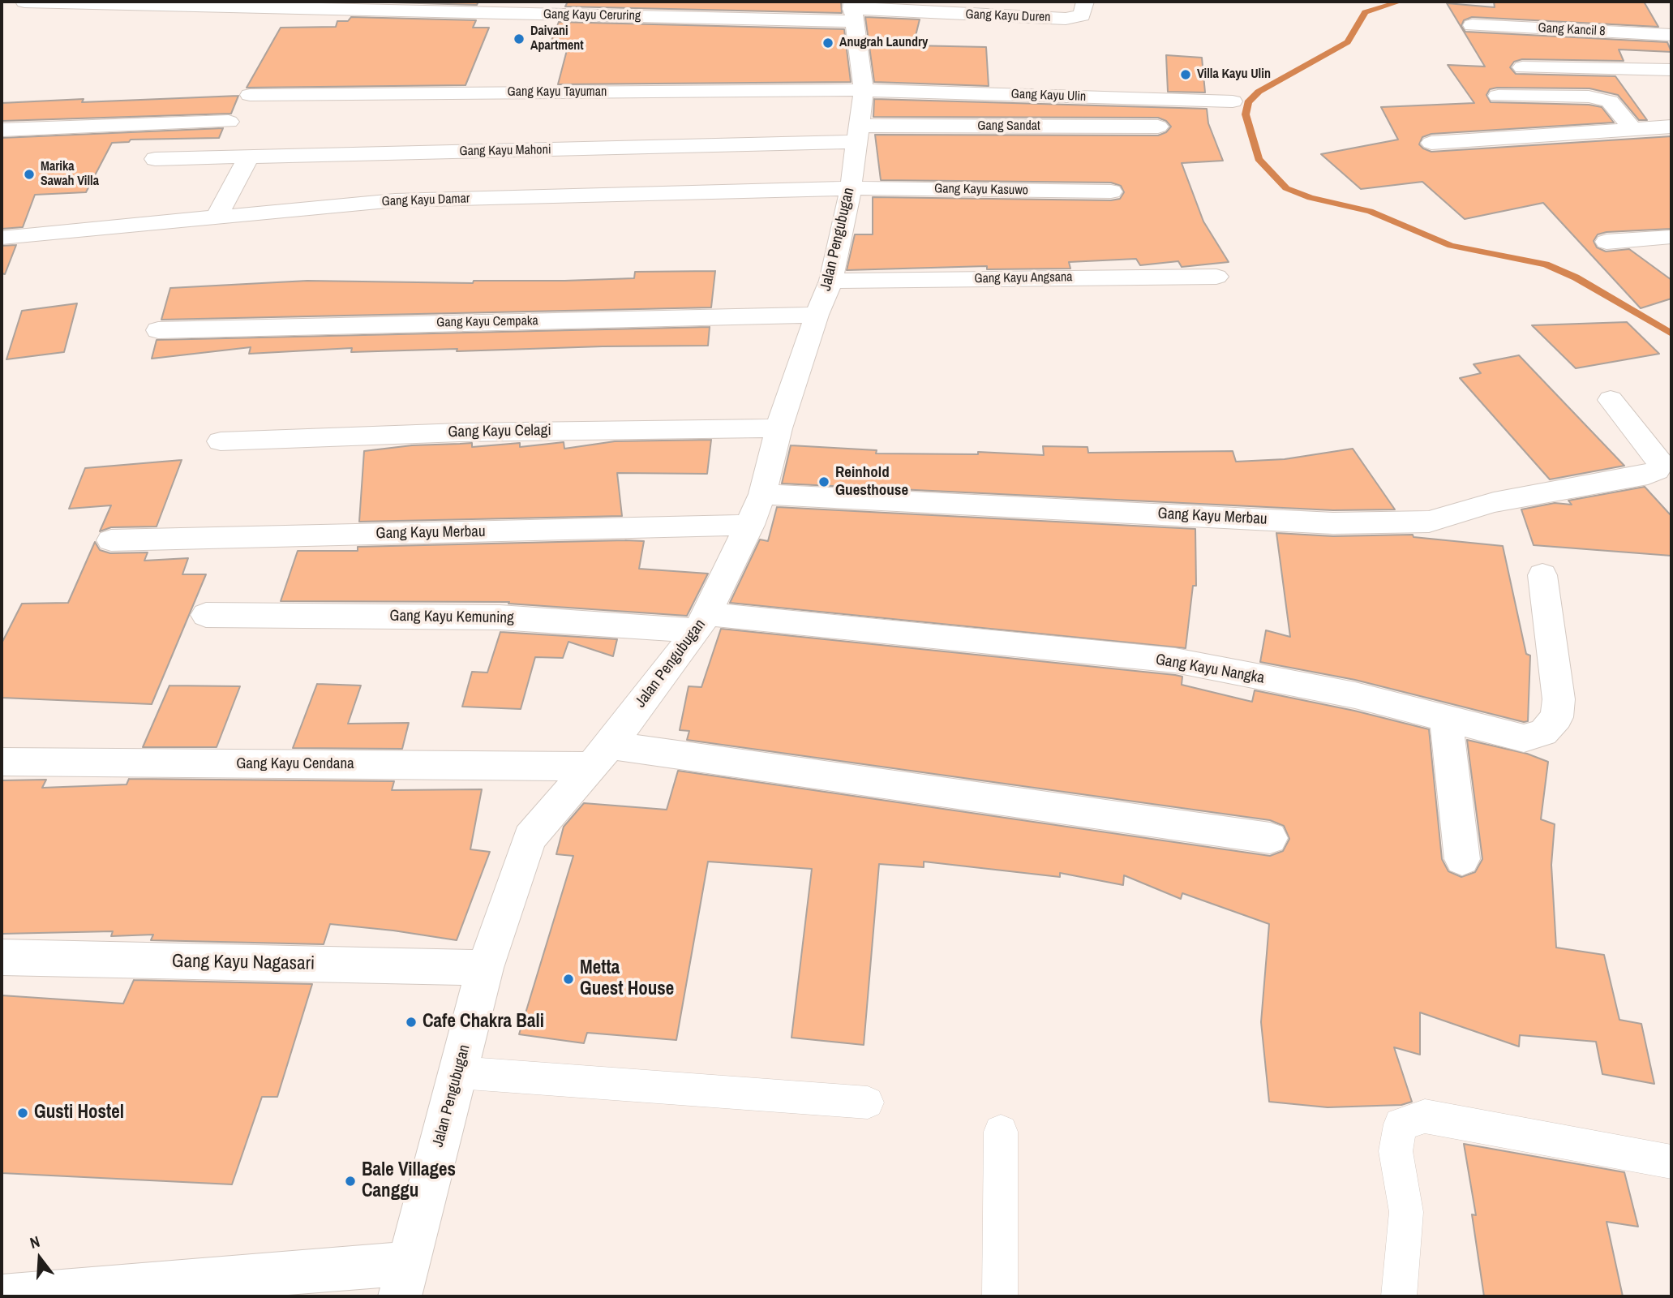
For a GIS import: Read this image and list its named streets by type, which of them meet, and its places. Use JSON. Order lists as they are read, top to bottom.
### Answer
{
  "streets": {
    "street": [
      "Gang Kayu Ceruring",
      "Gang Kayu Duren",
      "Gang Kancil 8",
      "Gang Kayu Tayuman",
      "Gang Kayu Ulin",
      "Gang Sandat",
      "Gang Kayu Mahoni",
      "Gang Kayu Kasuwo",
      "Gang Kayu Damar",
      "Jalan Pengubugan",
      "Gang Kayu Angsana",
      "Gang Kayu Cempaka",
      "Gang Kayu Celagi",
      "Gang Kayu Merbau",
      "Gang Kayu Kemuning",
      "Gang Kayu Nangka",
      "Gang Kayu Cendana",
      "Gang Kayu Nagasari"
    ]
  },
  "crossings": [
    ["Gang Kayu Ceruring", "Gang Kayu Duren"],
    ["Gang Kayu Ceruring", "Jalan Pengubugan"],
    ["Gang Kayu Duren", "Jalan Pengubugan"],
    ["Gang Kayu Tayuman", "Gang Kayu Ulin"],
    ["Gang Kayu Tayuman", "Jalan Pengubugan"],
    ["Gang Kayu Ulin", "Jalan Pengubugan"],
    ["Gang Sandat", "Gang Kayu Mahoni"],
    ["Gang Sandat", "Jalan Pengubugan"],
    ["Gang Kayu Mahoni", "Jalan Pengubugan"],
    ["Gang Kayu Kasuwo", "Gang Kayu Damar"],
    ["Gang Kayu Kasuwo", "Jalan Pengubugan"],
    ["Gang Kayu Damar", "Jalan Pengubugan"],
    ["Jalan Pengubugan", "Gang Kayu Angsana"],
    ["Jalan Pengubugan", "Gang Kayu Cempaka"],
    ["Jalan Pengubugan", "Gang Kayu Celagi"],
    ["Jalan Pengubugan", "Gang Kayu Merbau"],
    ["Jalan Pengubugan", "Gang Kayu Kemuning"],
    ["Jalan Pengubugan", "Gang Kayu Nangka"],
    ["Jalan Pengubugan", "Gang Kayu Cendana"],
    ["Jalan Pengubugan", "Gang Kayu Nagasari"],
    ["Gang Kayu Kemuning", "Gang Kayu Nangka"]
  ],
  "places": [
    "Daivani Apartment",
    "Anugrah Laundry",
    "Villa Kayu Ulin",
    "Marika Sawah Villa",
    "Reinhold Guesthouse",
    "Metta Guest House",
    "Cafe Chakra Bali",
    "Gusti Hostel",
    "Bale Villages Canggu"
  ],
  "north": "top"
}
